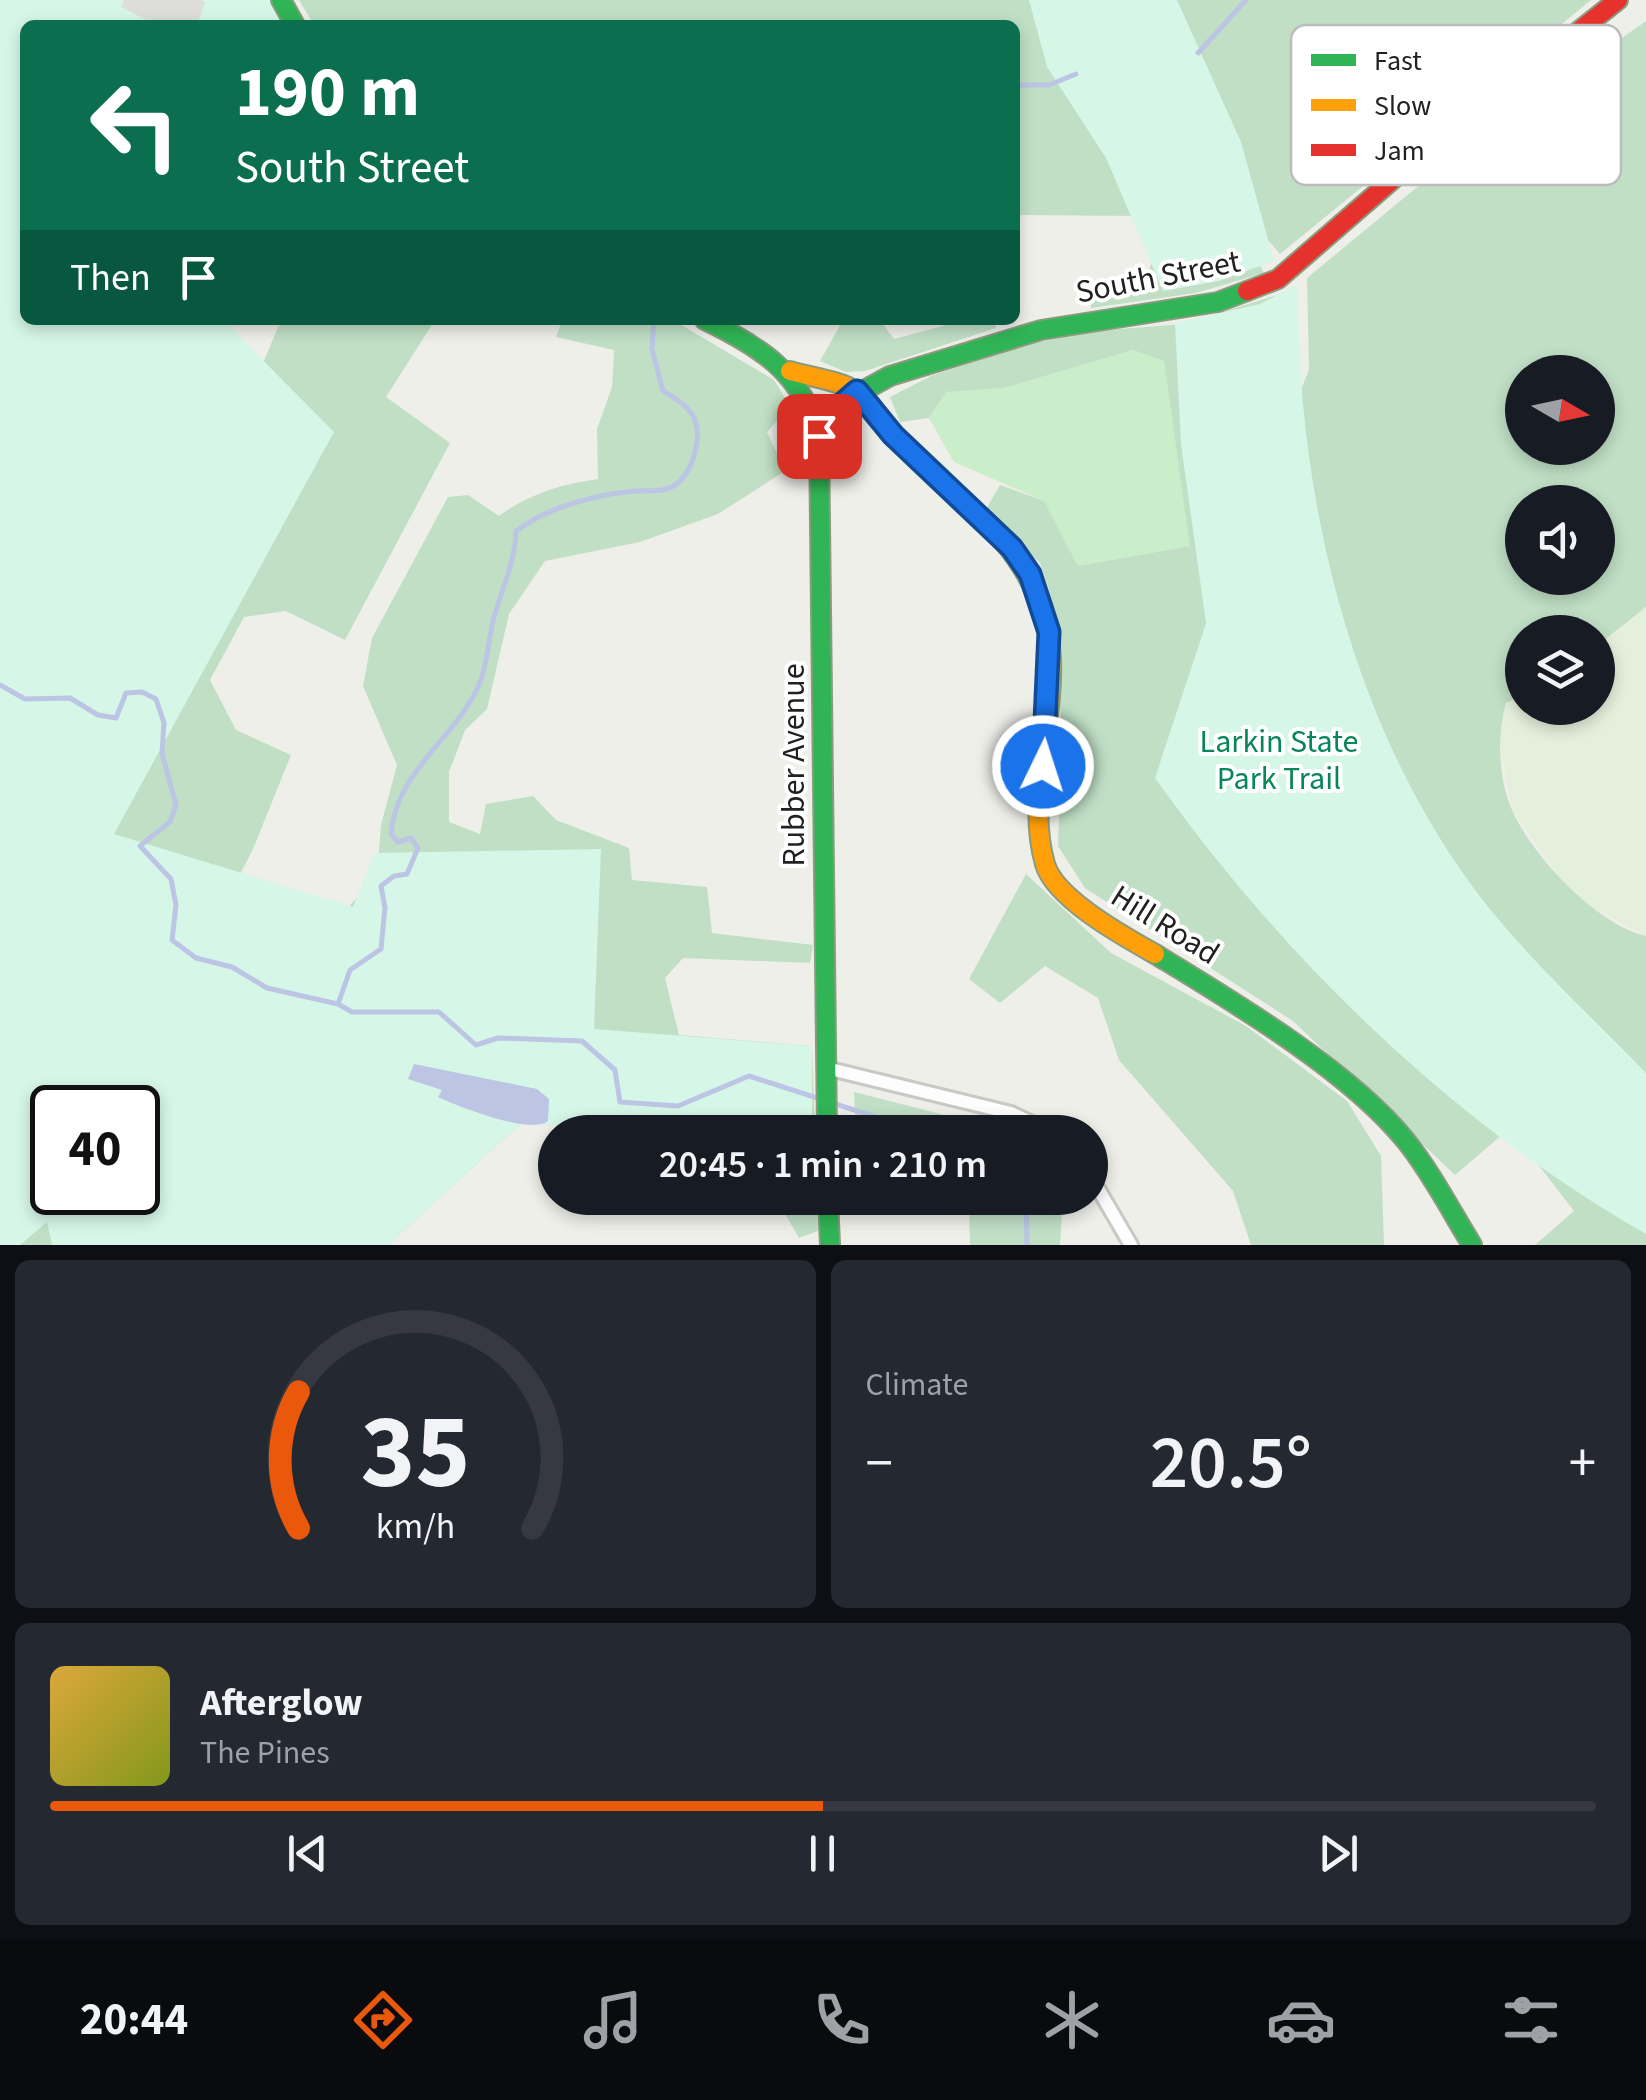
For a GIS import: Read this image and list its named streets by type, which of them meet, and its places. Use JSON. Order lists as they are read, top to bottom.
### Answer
{
  "streets": {
    "street": ["South Street", "Rubber Avenue", "Hill Road"]
  },
  "crossings": [
    ["South Street", "Rubber Avenue"],
    ["South Street", "Hill Road"]
  ],
  "parks": ["Larkin State Park Trail"],
  "legend": ["Fast", "Slow", "Jam"],
  "north": "right",
  "page": {
    "turn": ["190 m", "South Street"],
    "then": "Then",
    "limit": "40",
    "trip": "20:45 · 1 min · 210 m",
    "tile": "Climate",
    "heat": ["−", "20.5°", "+"],
    "song": ["Afterglow", "The Pines"],
    "tabs": "20:44",
    "gauge": ["35", "km/h"]
  }
}
